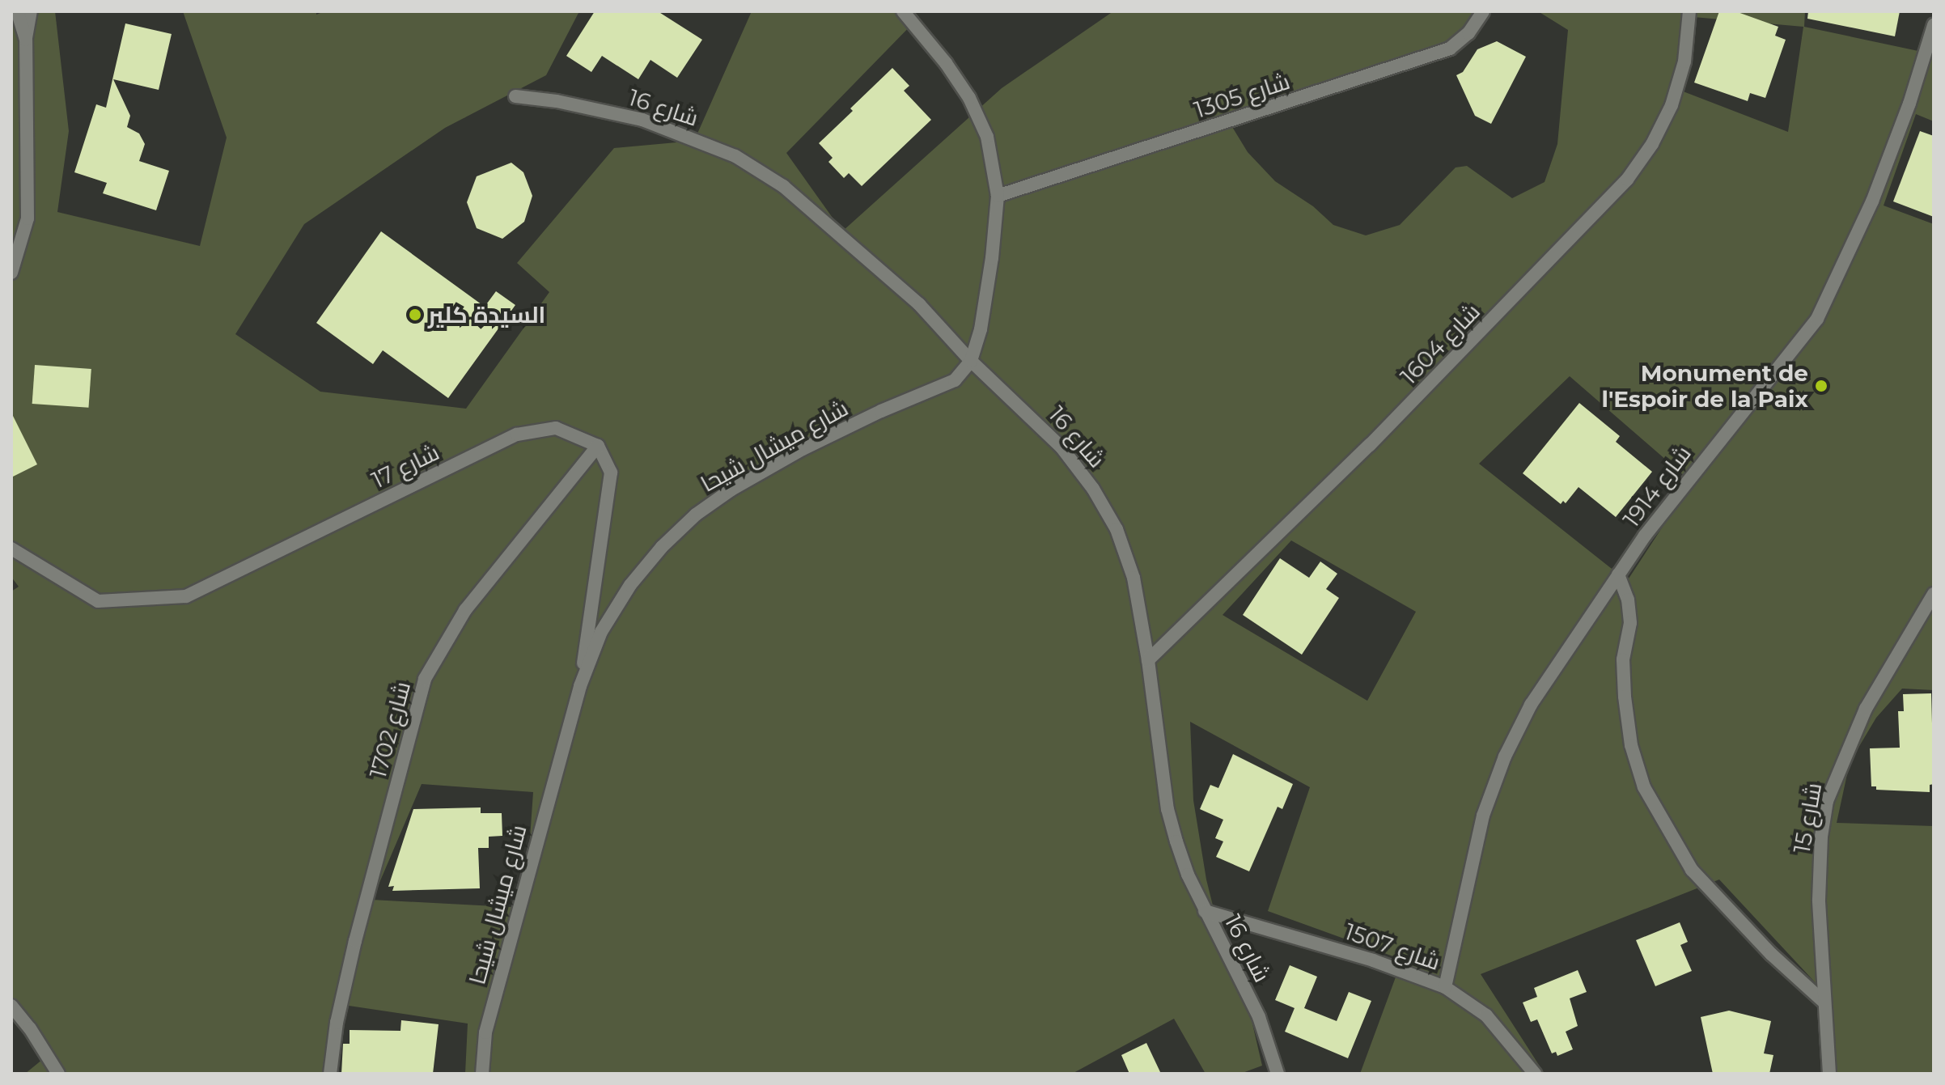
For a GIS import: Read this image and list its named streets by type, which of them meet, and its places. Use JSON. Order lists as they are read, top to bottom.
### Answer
{
  "streets": {
    "street": [
      "شارع 1305",
      "شارع 16",
      "شارع 1604",
      "شارع ميشال شيحا",
      "شارع 17",
      "شارع 1914",
      "شارع 1702",
      "شارع 15",
      "شارع 1507"
    ]
  },
  "crossings": [
    ["شارع 1305", "شارع ميشال شيحا"],
    ["شارع 16", "شارع 1604"],
    ["شارع 16", "شارع ميشال شيحا"],
    ["شارع 16", "شارع 1507"],
    ["شارع 17", "شارع 1702"],
    ["شارع 1914", "شارع 1507"]
  ],
  "places": ["السيدة كلير", "Monument de l'Espoir de la Paix"]
}
